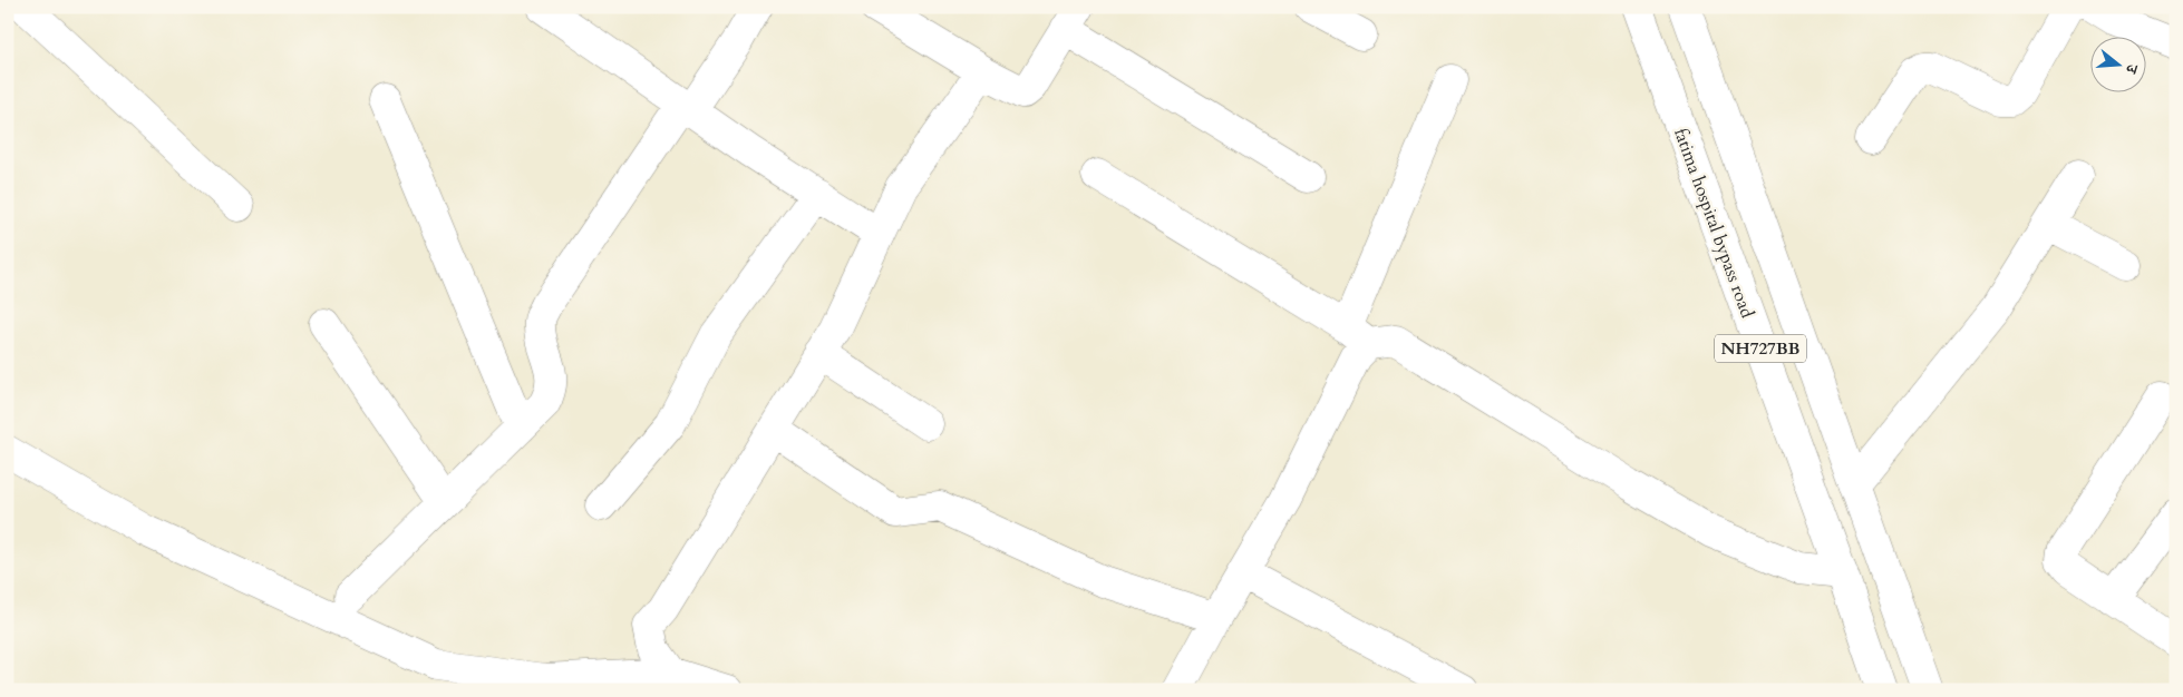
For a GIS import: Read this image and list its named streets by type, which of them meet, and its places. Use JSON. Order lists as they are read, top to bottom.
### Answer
{
  "streets": {
    "main road": ["fatima hospital bypass road", "NH727BB"]
  },
  "north": "right"
}
